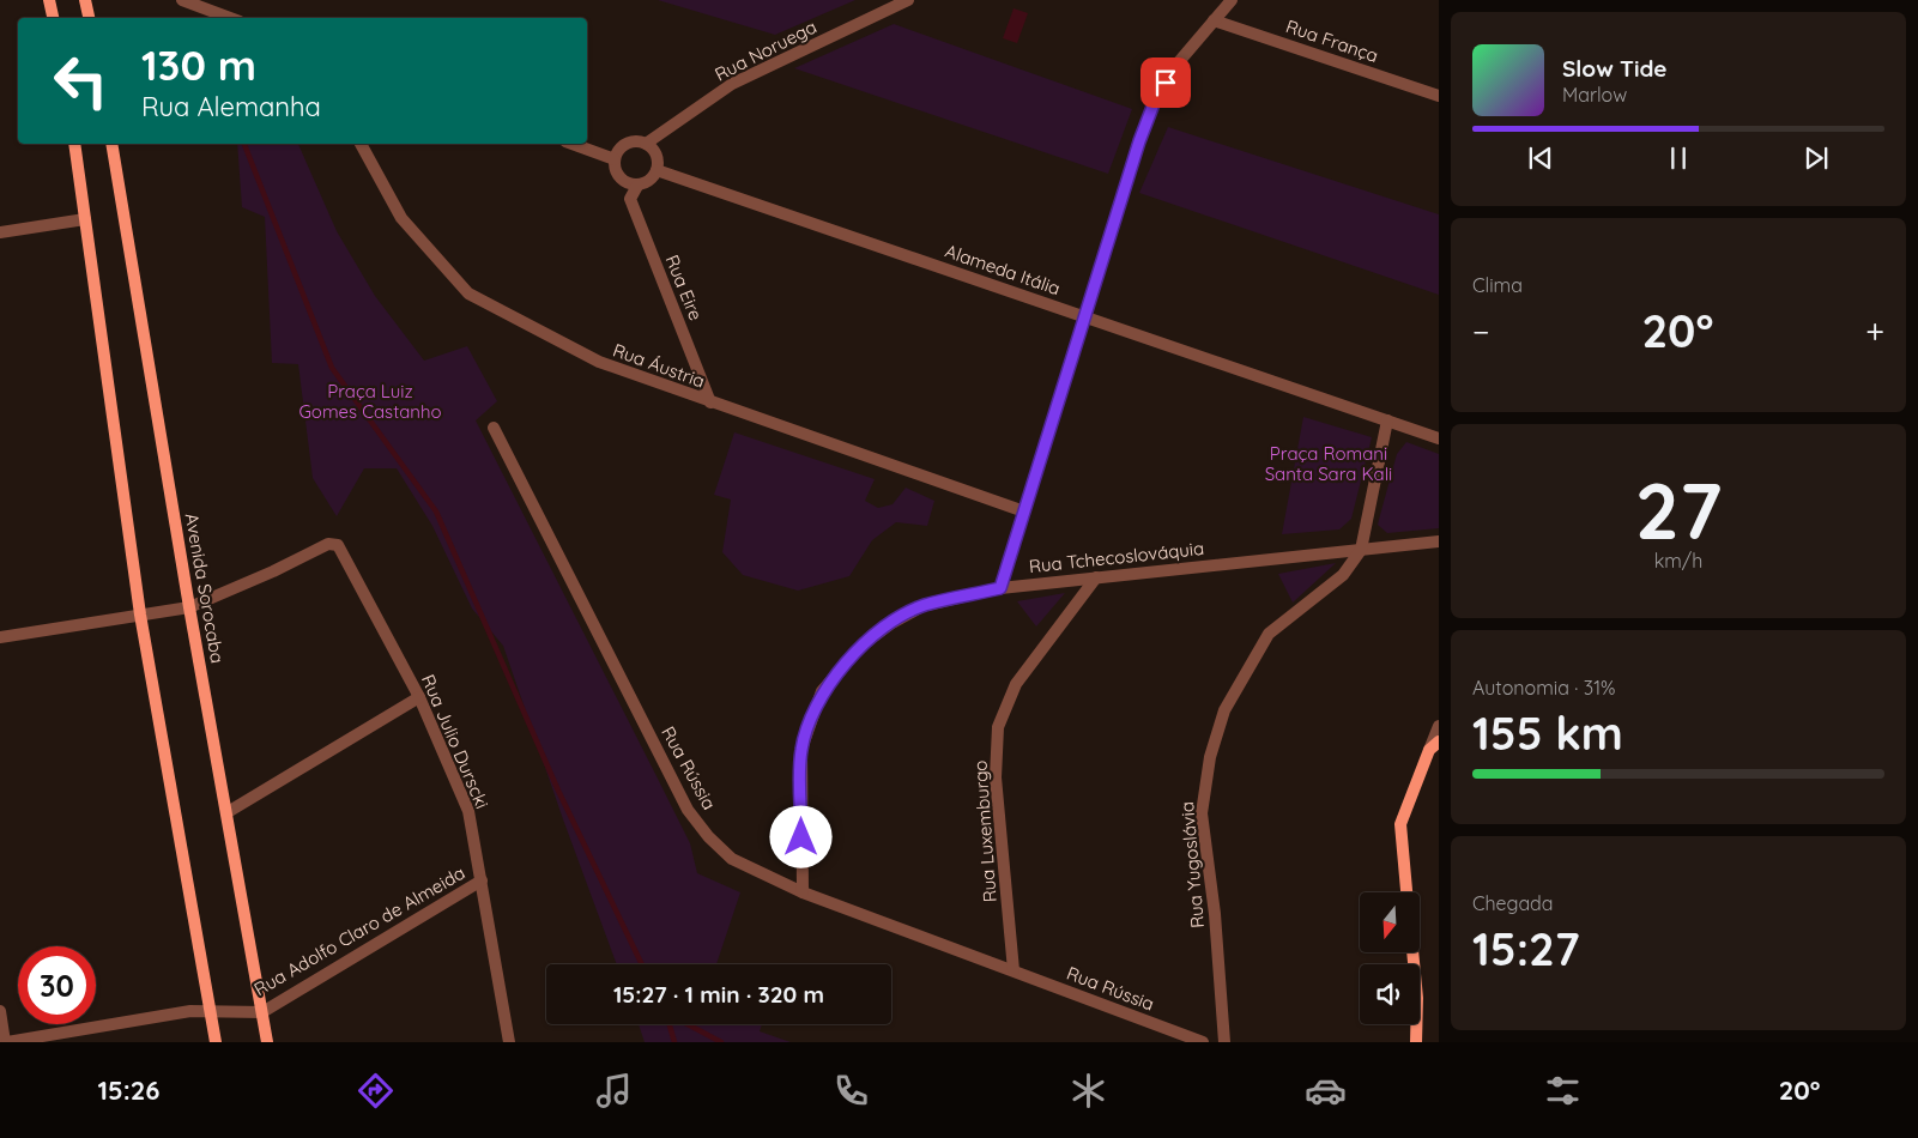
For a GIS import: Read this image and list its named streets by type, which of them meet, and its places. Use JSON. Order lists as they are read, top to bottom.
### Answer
{
  "streets": {
    "street": [
      "Rua França",
      "Rua Noruega",
      "Alameda Itália",
      "Rua Eire",
      "Rua Áustria",
      "Rua Tchecoslováquia",
      "Avenida Sorocaba",
      "Rua Julio Durscki",
      "Rua Rússia",
      "Rua Luxemburgo",
      "Rua Yugoslávia",
      "Rua Adolfo Claro de Almeida"
    ]
  },
  "crossings": [
    ["Rua Noruega", "Alameda Itália"],
    ["Rua Noruega", "Rua Eire"],
    ["Alameda Itália", "Rua Eire"],
    ["Alameda Itália", "Rua Yugoslávia"],
    ["Rua Eire", "Rua Áustria"],
    ["Rua Tchecoslováquia", "Rua Rússia"],
    ["Rua Tchecoslováquia", "Rua Luxemburgo"],
    ["Rua Tchecoslováquia", "Rua Yugoslávia"],
    ["Avenida Sorocaba", "Rua Julio Durscki"],
    ["Avenida Sorocaba", "Rua Adolfo Claro de Almeida"],
    ["Rua Julio Durscki", "Rua Adolfo Claro de Almeida"],
    ["Rua Rússia", "Rua Luxemburgo"]
  ],
  "parks": ["Praça Luiz Gomes Castanho", "Praça Romani Santa Sara Kali"],
  "north": "bottom",
  "page": {
    "turn": ["130 m", "Rua Alemanha"],
    "song": ["Slow Tide", "Marlow"],
    "tile": [
      "Clima",
      ["27", "km/h"],
      ["Autonomia · 31%", "155 km"],
      ["Chegada", "15:27"]
    ],
    "heat": ["−", "20°", "+"],
    "limit": "30",
    "trip": "15:27 · 1 min · 320 m",
    "tabs": ["15:26", "20°"]
  }
}
